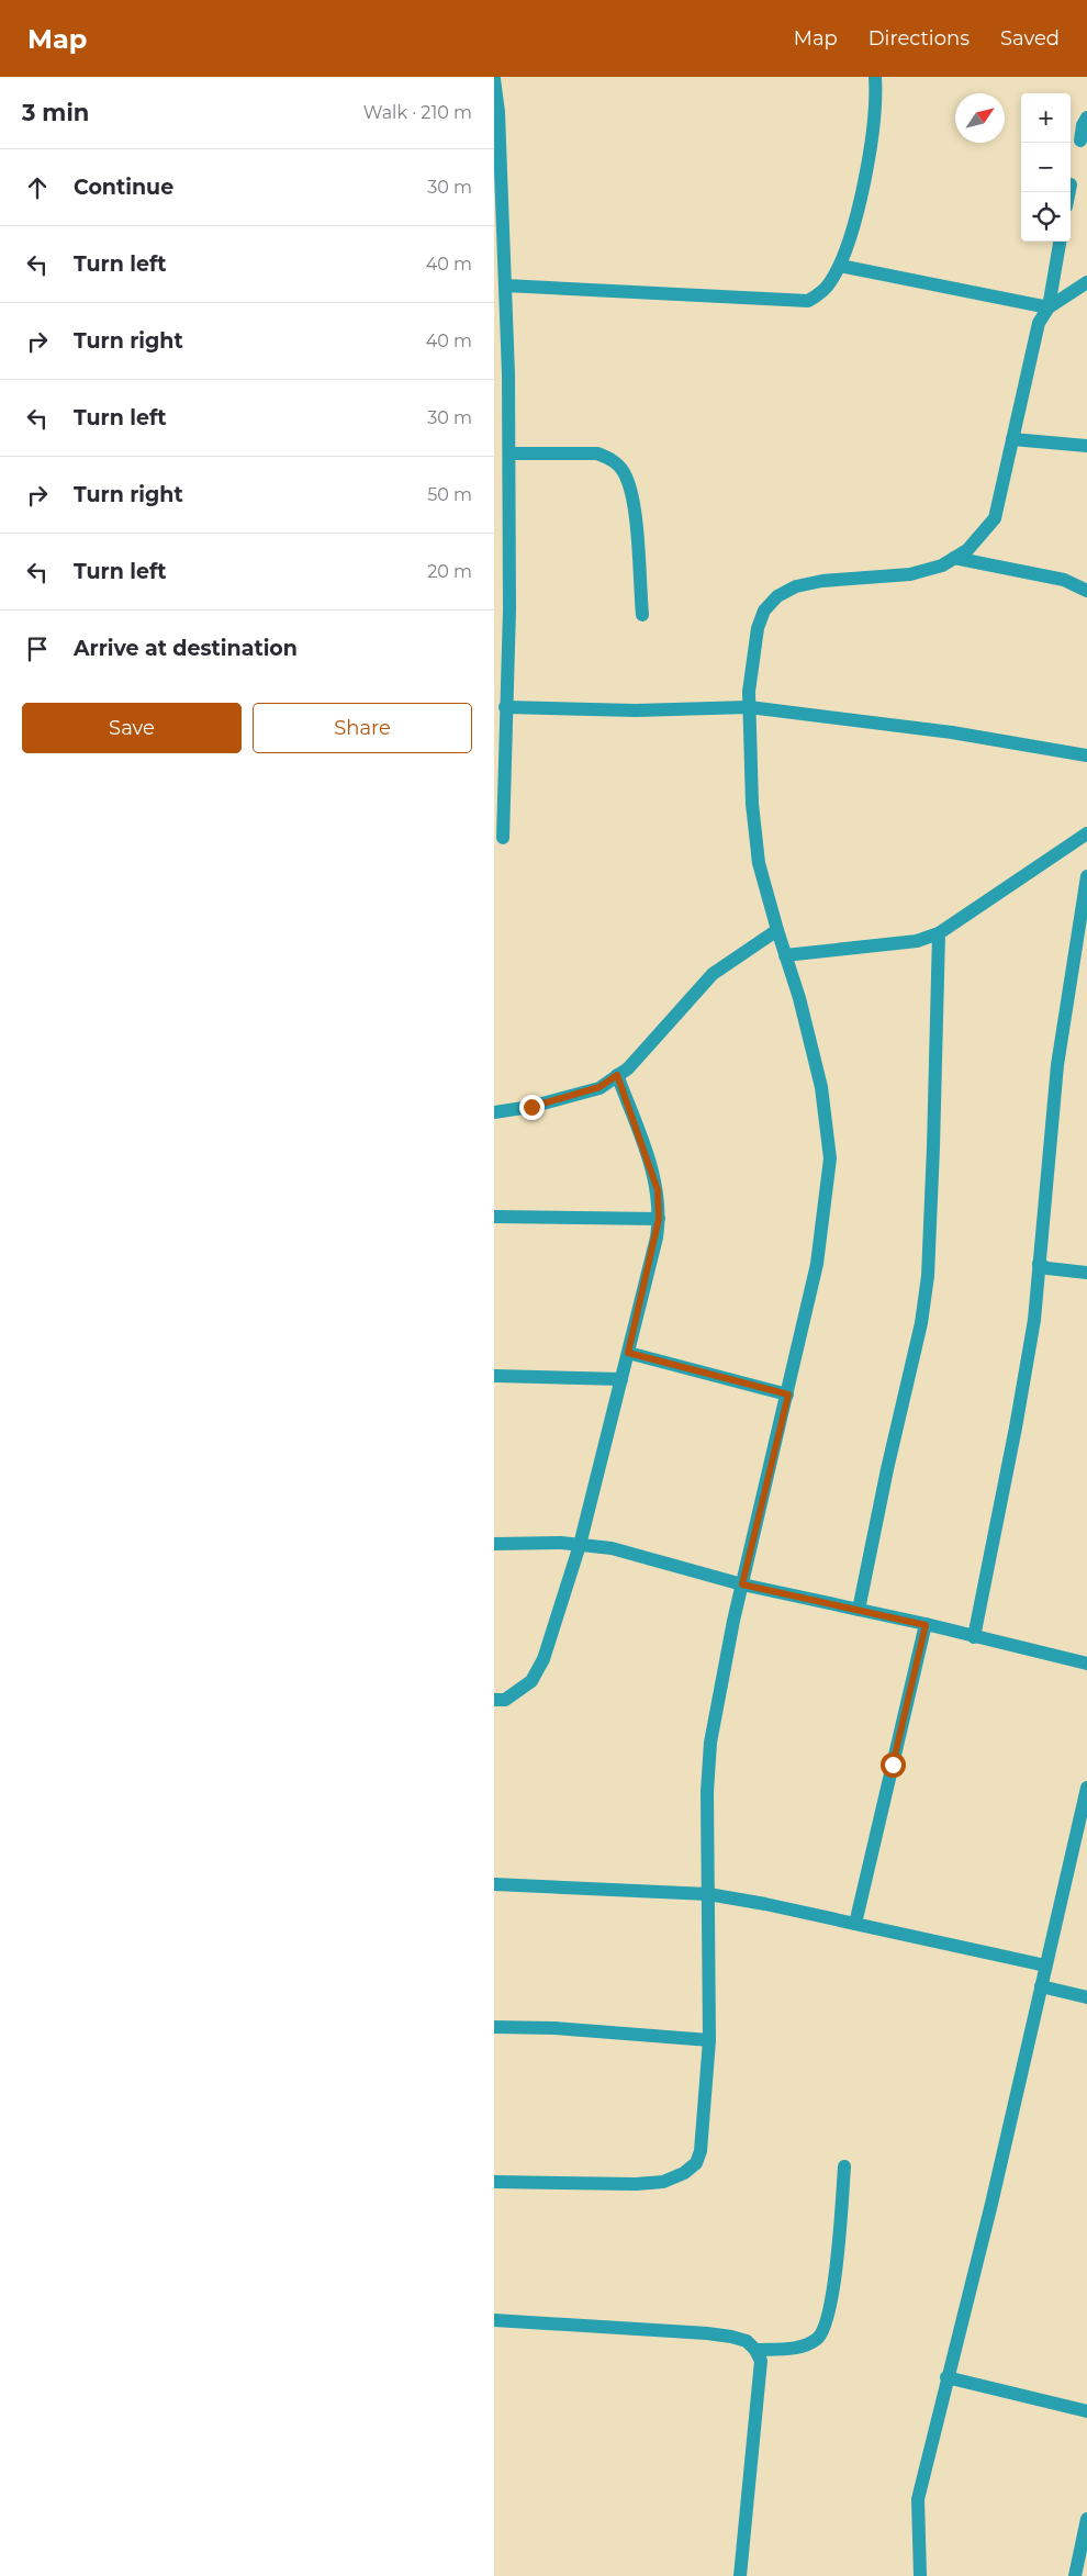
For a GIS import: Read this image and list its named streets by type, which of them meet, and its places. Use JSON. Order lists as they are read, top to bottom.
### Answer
{
  "north": "top right",
  "page": {
    "header": "Map",
    "nav": ["Map", "Directions", "Saved"],
    "heading": ["3 min", "Walk · 210 m"],
    "map_buttons": ["+", "−"],
    "list": [
      ["Continue", "30 m"],
      ["Turn left", "40 m"],
      ["Turn right", "40 m"],
      ["Turn left", "30 m"],
      ["Turn right", "50 m"],
      ["Turn left", "20 m"],
      "Arrive at destination"
    ],
    "buttons": ["Save", "Share"]
  }
}
